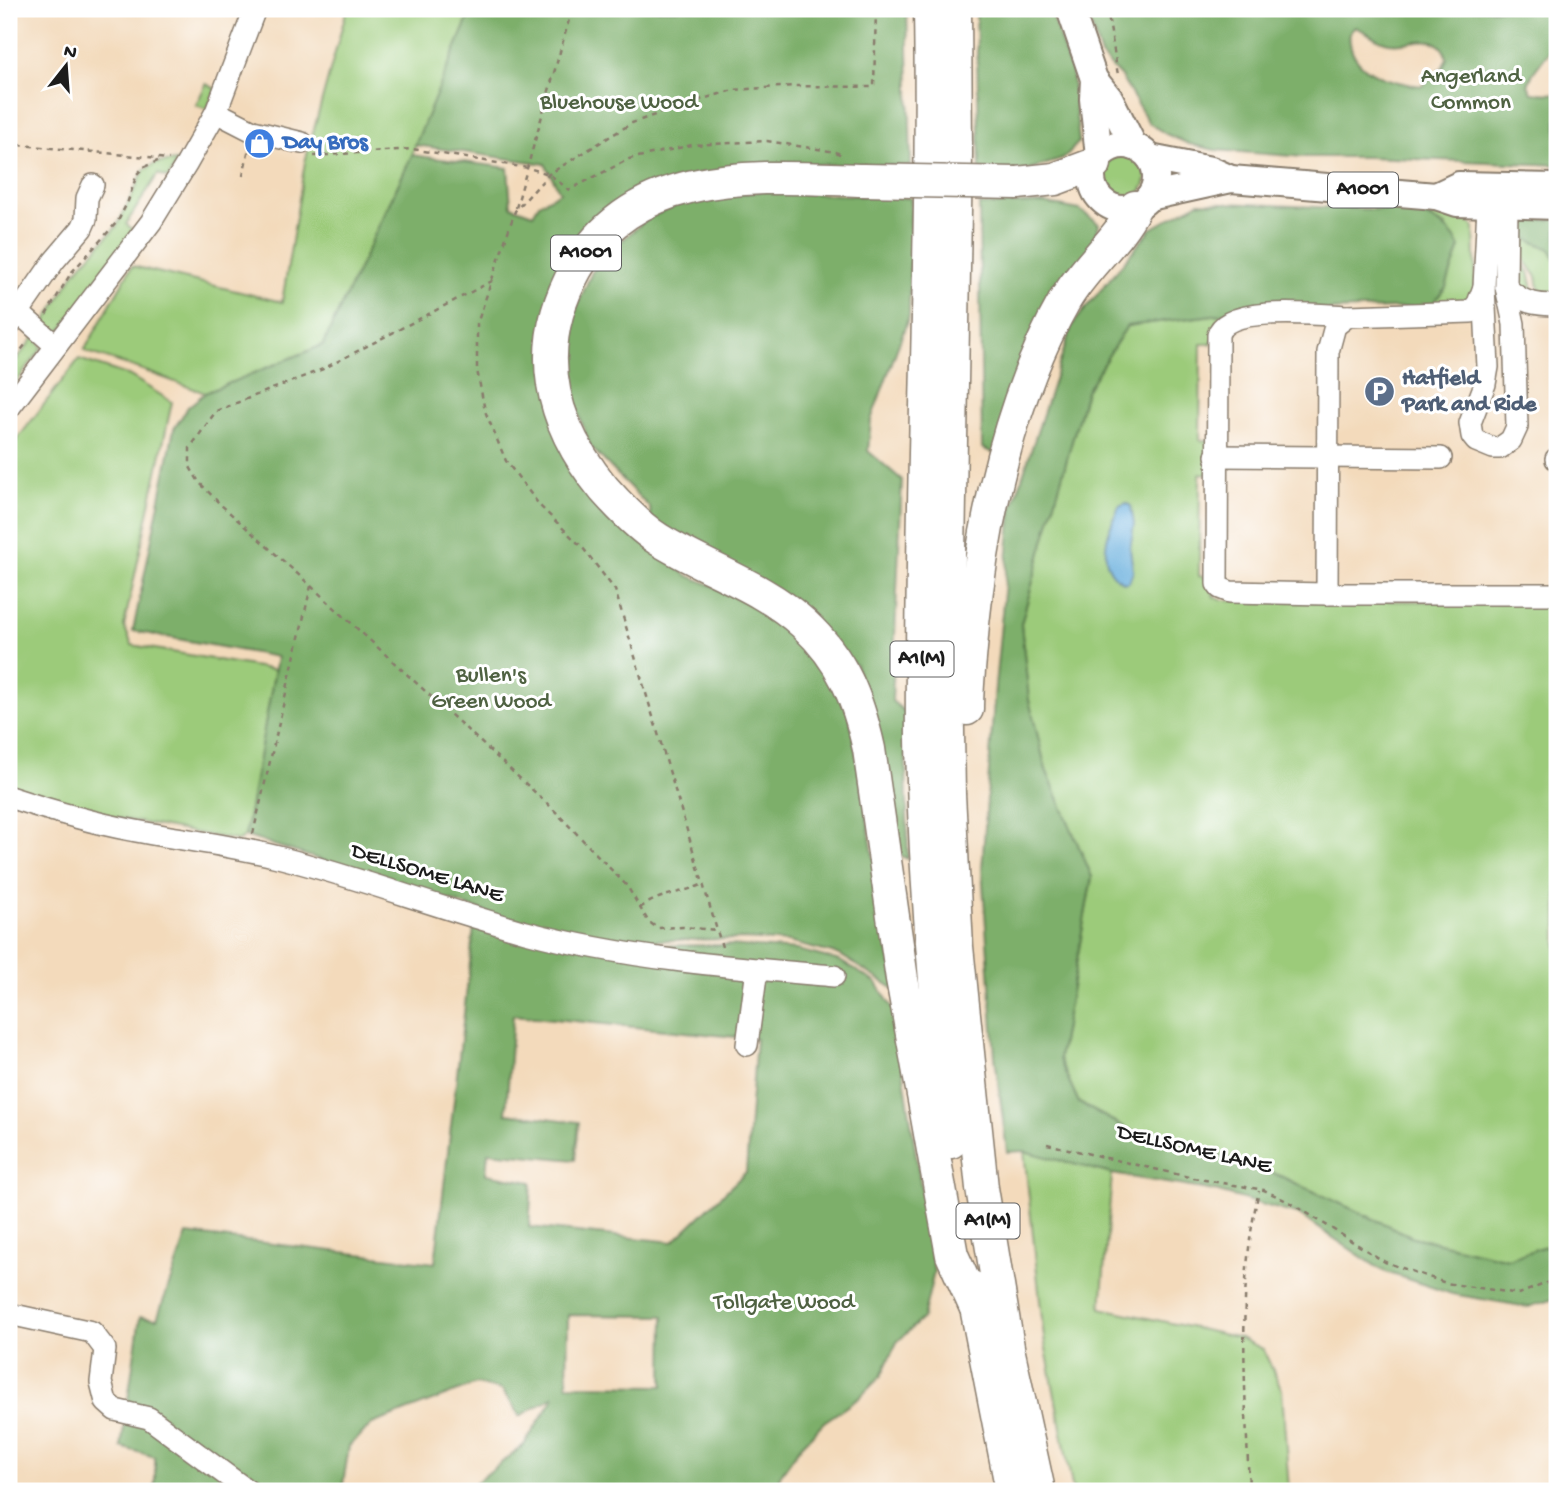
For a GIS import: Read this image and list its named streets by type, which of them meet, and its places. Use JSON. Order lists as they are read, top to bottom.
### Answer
{
  "streets": {
    "highway": ["A1001", "A1(M)"],
    "street": ["DELLSOME LANE"]
  },
  "crossings": [
    ["A1001", "A1(M)"]
  ],
  "parks": [
    "Angerland Common",
    "Bluehouse Wood",
    "Bullen's Green Wood",
    "Tollgate Wood"
  ],
  "places": {
    "shop": ["Day Bros"],
    "parking": ["Hatfield Park and Ride"]
  },
  "north": "top"
}
